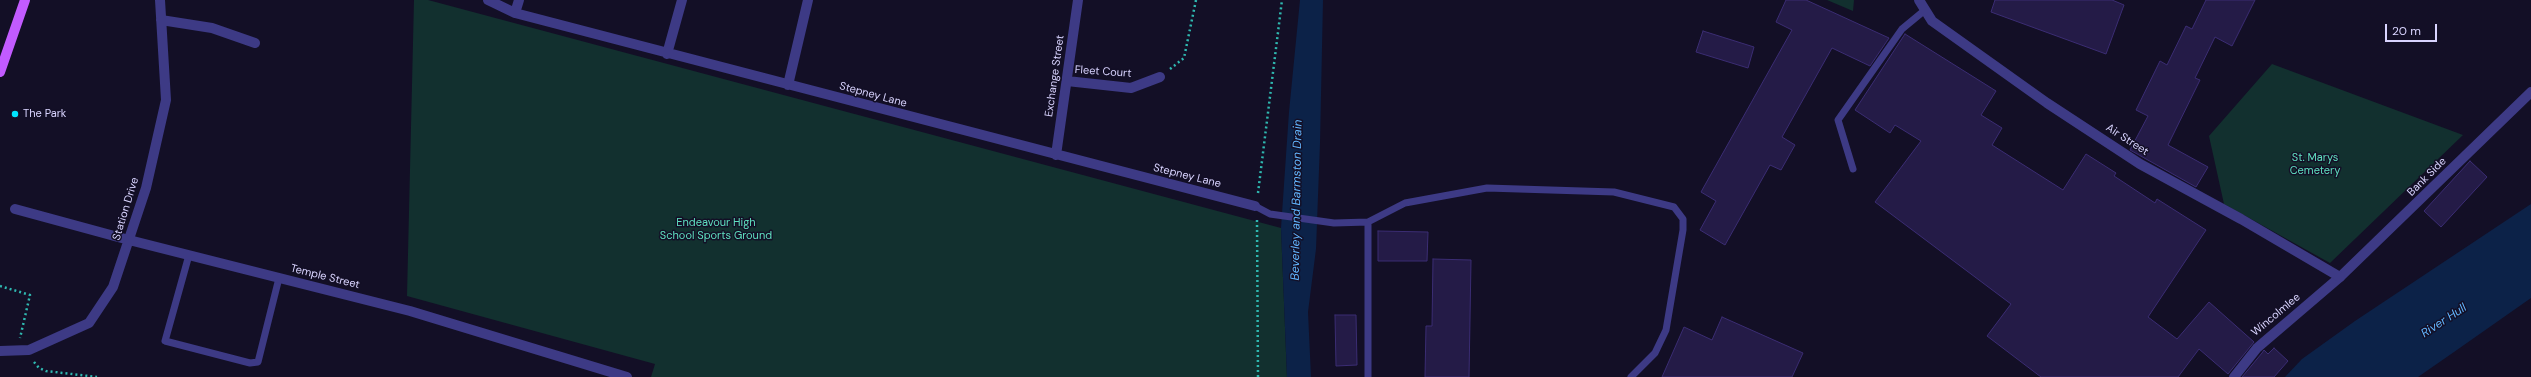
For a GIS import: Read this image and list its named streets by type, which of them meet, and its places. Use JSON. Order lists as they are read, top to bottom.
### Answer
{
  "streets": {
    "street": [
      "Fleet Court",
      "Exchange Street",
      "Stepney Lane",
      "Air Street",
      "Bank Side",
      "Station Drive",
      "Temple Street",
      "Wincolmlee"
    ]
  },
  "crossings": [
    ["Fleet Court", "Exchange Street"],
    ["Exchange Street", "Stepney Lane"],
    ["Air Street", "Bank Side"],
    ["Air Street", "Wincolmlee"],
    ["Bank Side", "Wincolmlee"],
    ["Station Drive", "Temple Street"]
  ],
  "water": ["Beverley and Barmston Drain", "River Hull"],
  "parks": ["St. Marys Cemetery", "Endeavour High School Sports Ground"],
  "places": ["The Park"],
  "scale_bar": "20 m"
}
